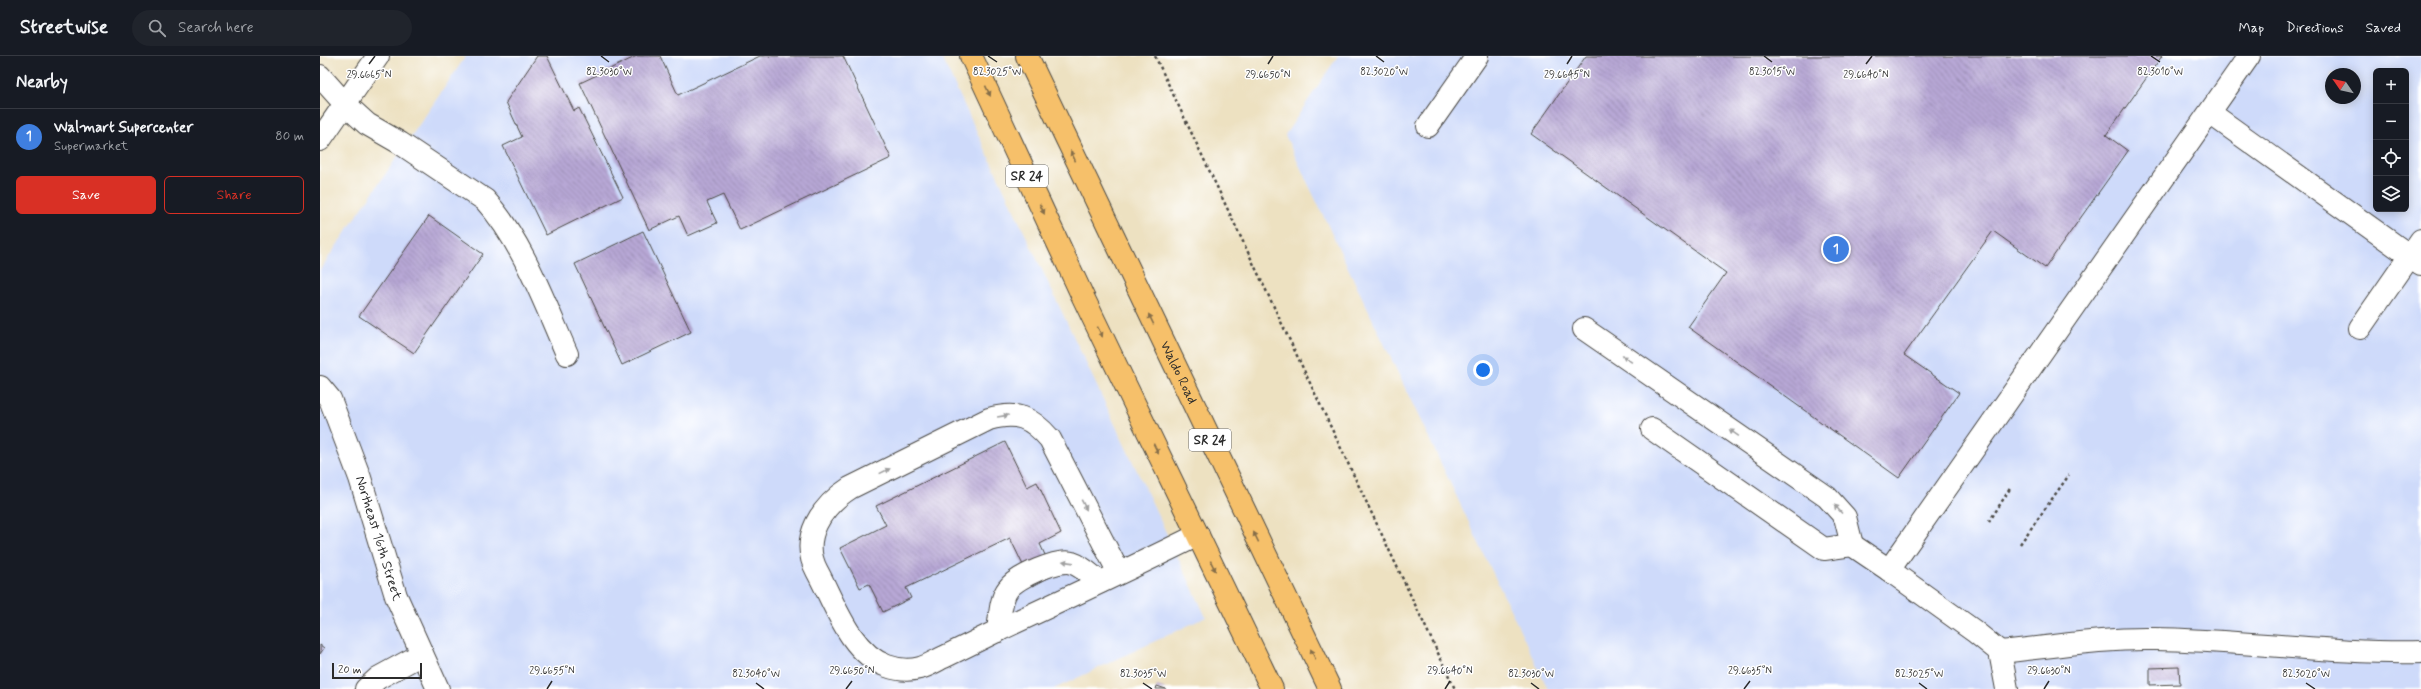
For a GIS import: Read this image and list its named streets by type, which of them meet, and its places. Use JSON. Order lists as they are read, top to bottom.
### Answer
{
  "streets": {
    "highway": ["SR 24", "Waldo Road"],
    "street": ["Northeast 16th Street"]
  },
  "scale_bar": "20 m",
  "north": "top left",
  "page": {
    "header": "Streetwise",
    "search": "Search here",
    "nav": ["Map", "Directions", "Saved"],
    "heading": "Nearby",
    "map_buttons": ["+", "−"],
    "list": [
      {
        "mark": "1",
        "name": "Walmart Supercenter",
        "note": "Supermarket",
        "value": "80 m"
      }
    ],
    "buttons": ["Save", "Share"],
    "pins": "1",
    "scale": "20 m"
  },
  "coordinates": [
    "82.3010°W",
    "82.3030°W",
    "82.3025°W",
    "82.3020°W",
    "82.3015°W",
    "29.6665°N",
    "29.6650°N",
    "29.6645°N",
    "29.6640°N",
    "29.6655°N",
    "29.6635°N",
    "29.6630°N",
    "82.3040°W",
    "82.3035°W"
  ]
}
